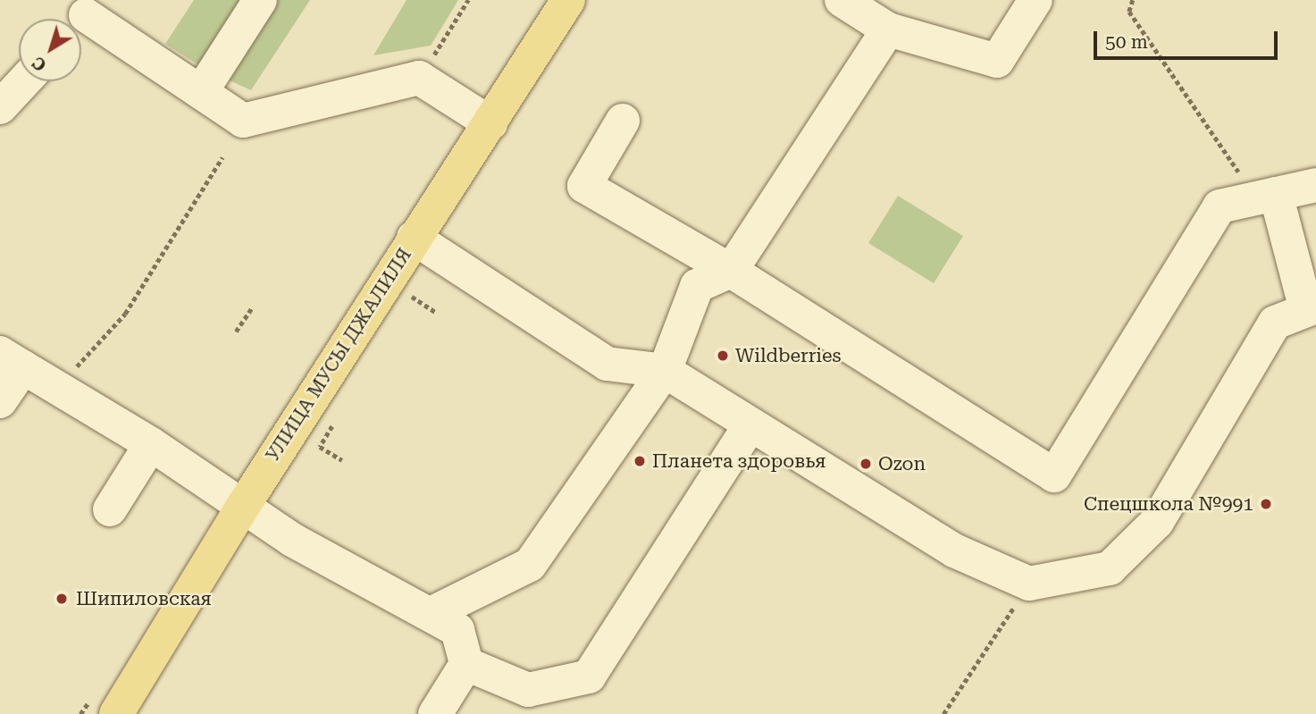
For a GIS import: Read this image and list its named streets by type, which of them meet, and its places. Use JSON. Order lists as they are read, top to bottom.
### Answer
{
  "streets": {
    "main road": ["УЛИЦА МУСЫ ДЖАЛИЛЯ"]
  },
  "places": [
    "Wildberries",
    "Планета здоровья",
    "Ozon",
    "Спецшкола №991",
    "Шипиловская"
  ],
  "scale_bar": "50 m",
  "north": "bottom left"
}
